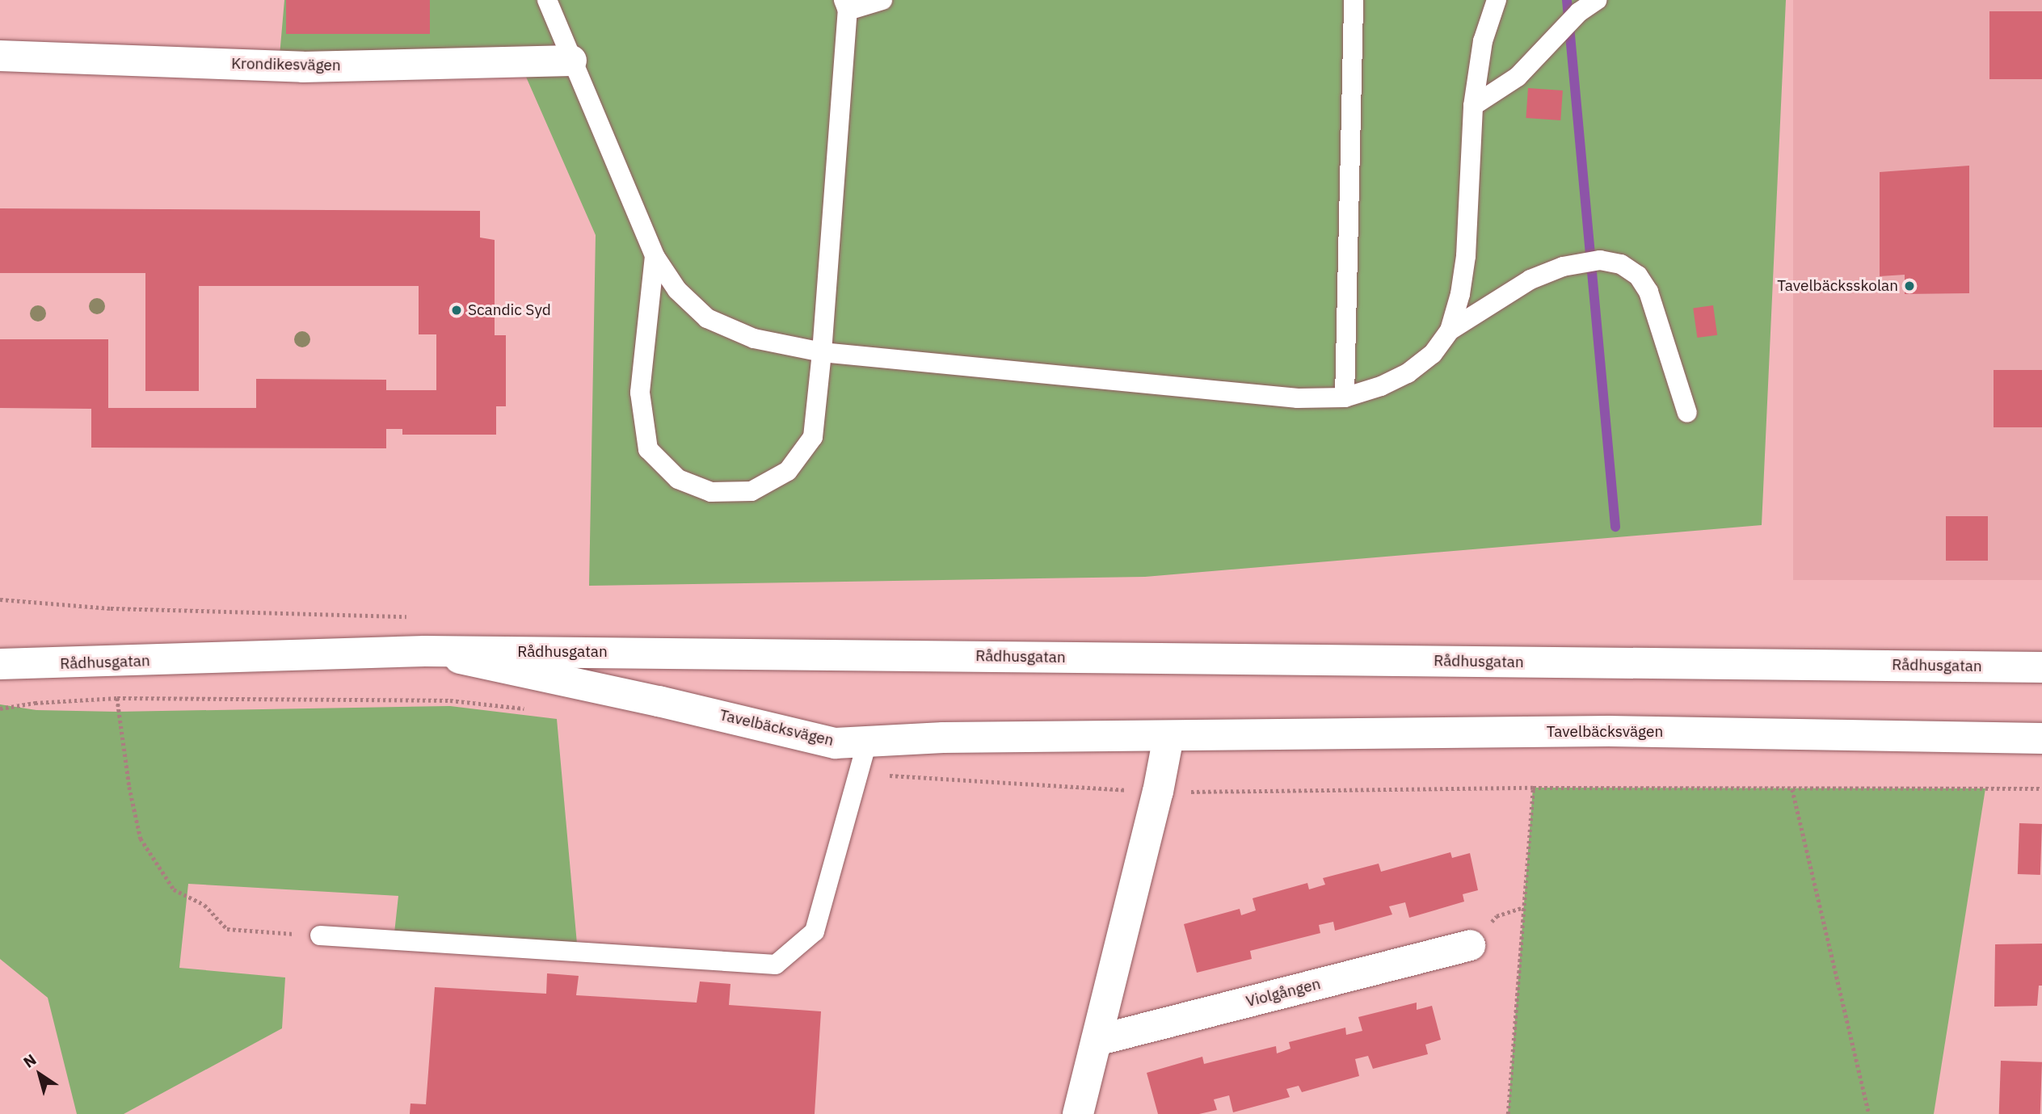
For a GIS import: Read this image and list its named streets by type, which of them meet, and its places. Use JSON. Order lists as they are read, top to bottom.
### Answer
{
  "streets": {
    "street": [
      "Krondikesvägen",
      "Rådhusgatan",
      "Tavelbäcksvägen",
      "Violgången"
    ]
  },
  "crossings": [
    ["Rådhusgatan", "Tavelbäcksvägen"]
  ],
  "places": ["Tavelbäcksskolan", "Scandic Syd"],
  "north": "top left"
}
